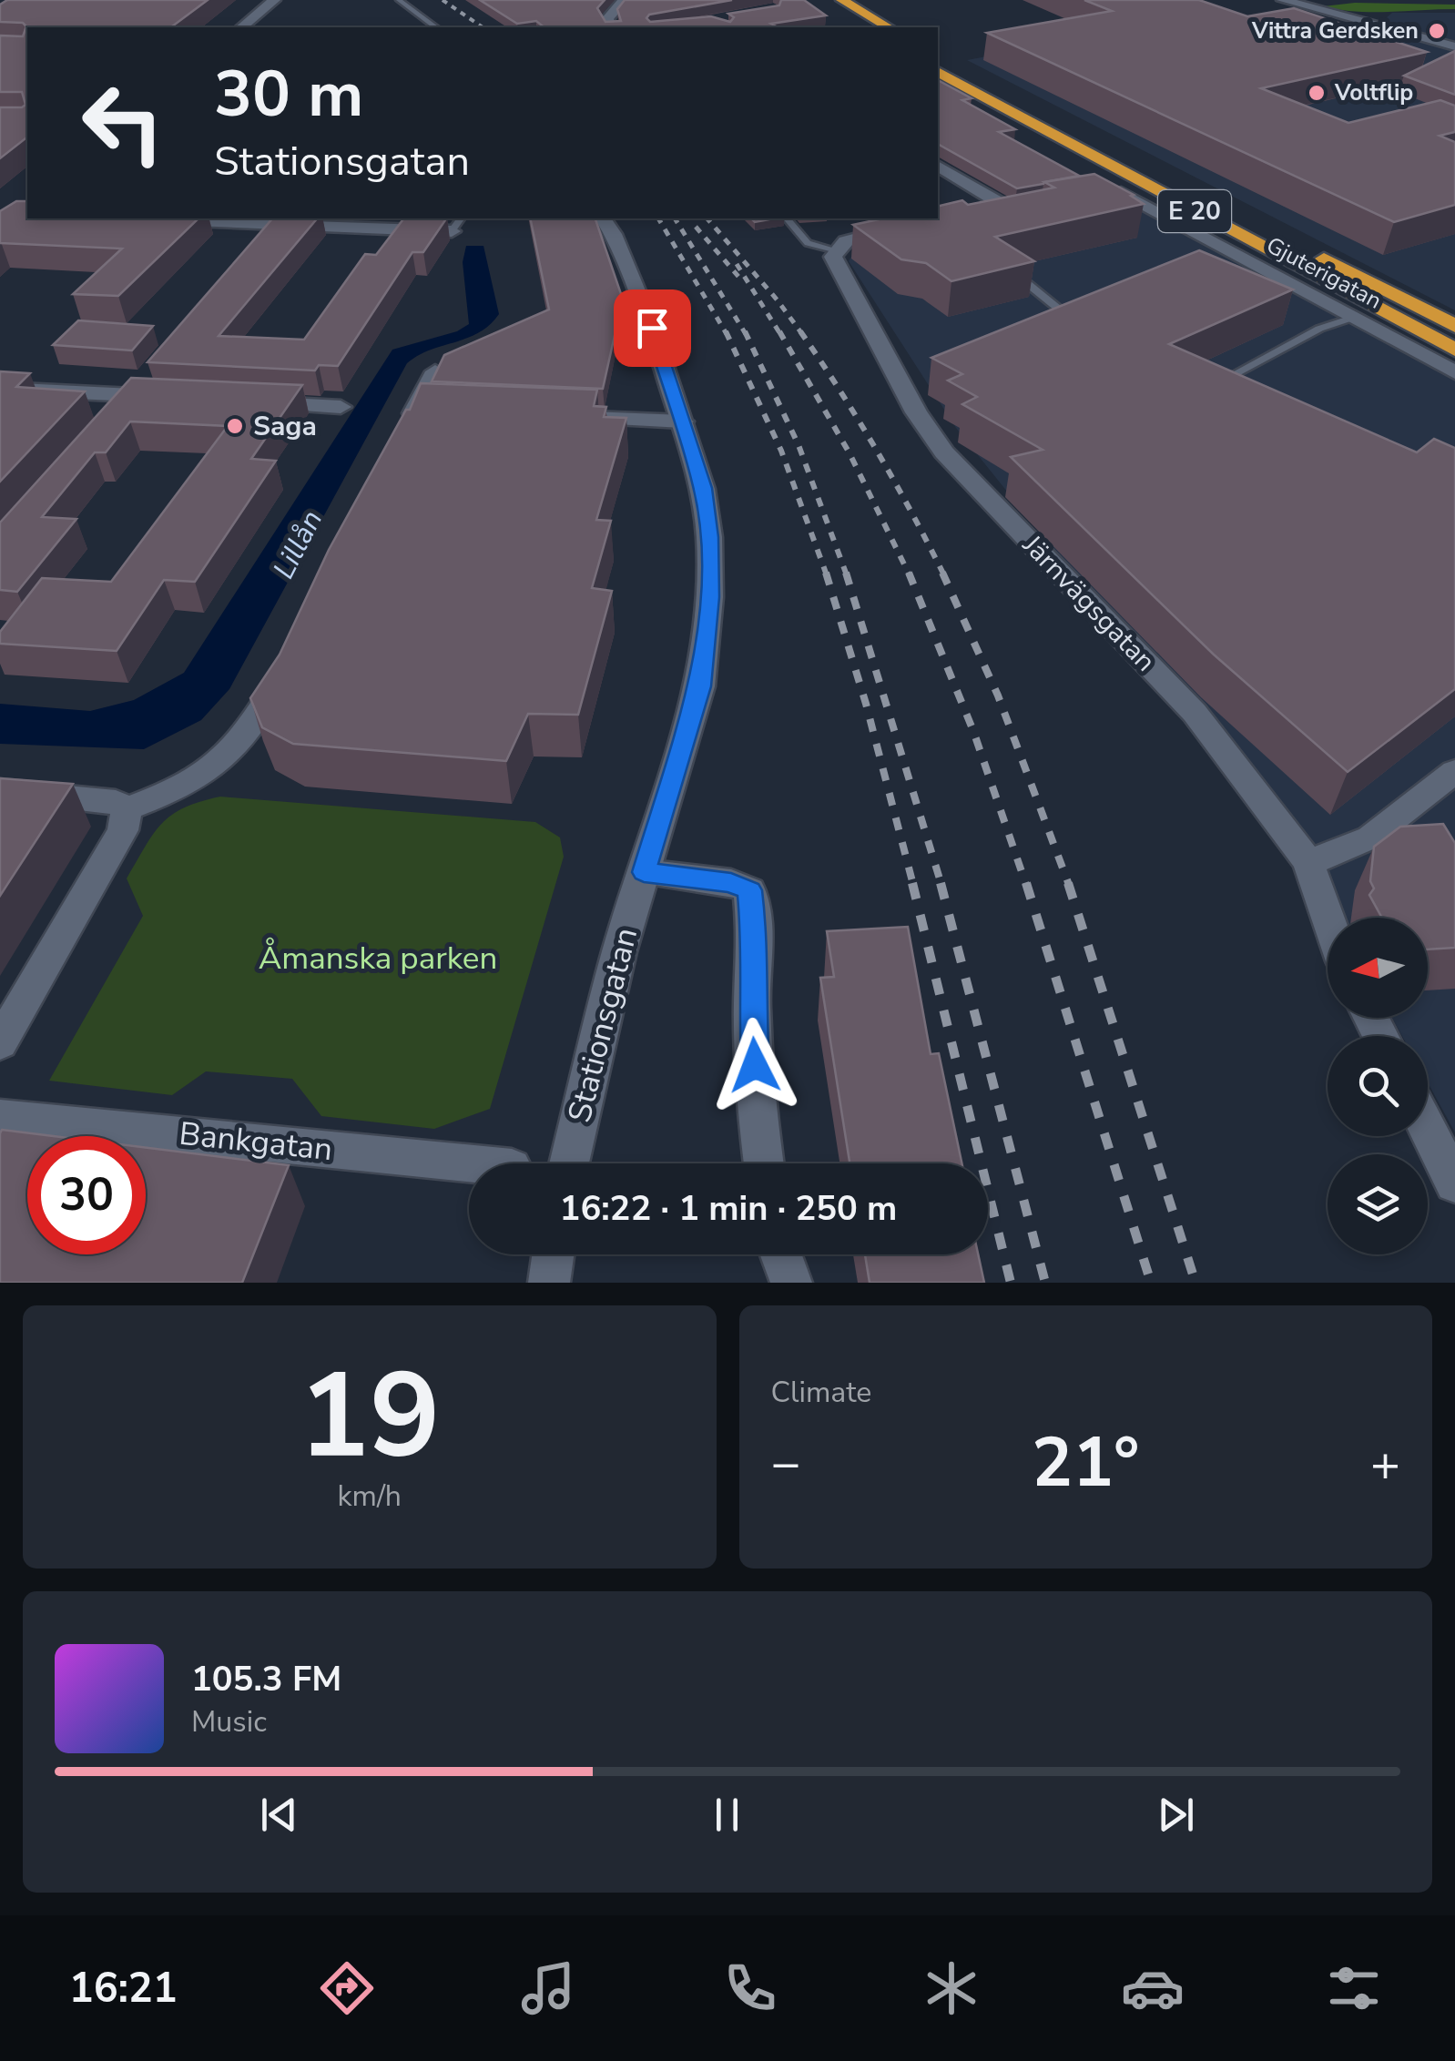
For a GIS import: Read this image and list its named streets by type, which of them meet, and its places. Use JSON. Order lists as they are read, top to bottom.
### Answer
{
  "streets": {
    "highway": ["E 20"],
    "street": [
      "Gjuterigatan",
      "Järnvägsgatan",
      "Stationsgatan",
      "Bankgatan"
    ]
  },
  "water": ["Lillån"],
  "parks": ["Åmanska parken"],
  "places": ["Vittra Gerdsken", "Voltflip", "Saga"],
  "north": "left",
  "page": {
    "turn": ["30 m", "Stationsgatan"],
    "limit": "30",
    "trip": "16:22 · 1 min · 250 m",
    "tile": [
      ["19", "km/h"],
      "Climate"
    ],
    "heat": ["−", "21°", "+"],
    "song": ["105.3 FM", "Music"],
    "tabs": "16:21"
  }
}
